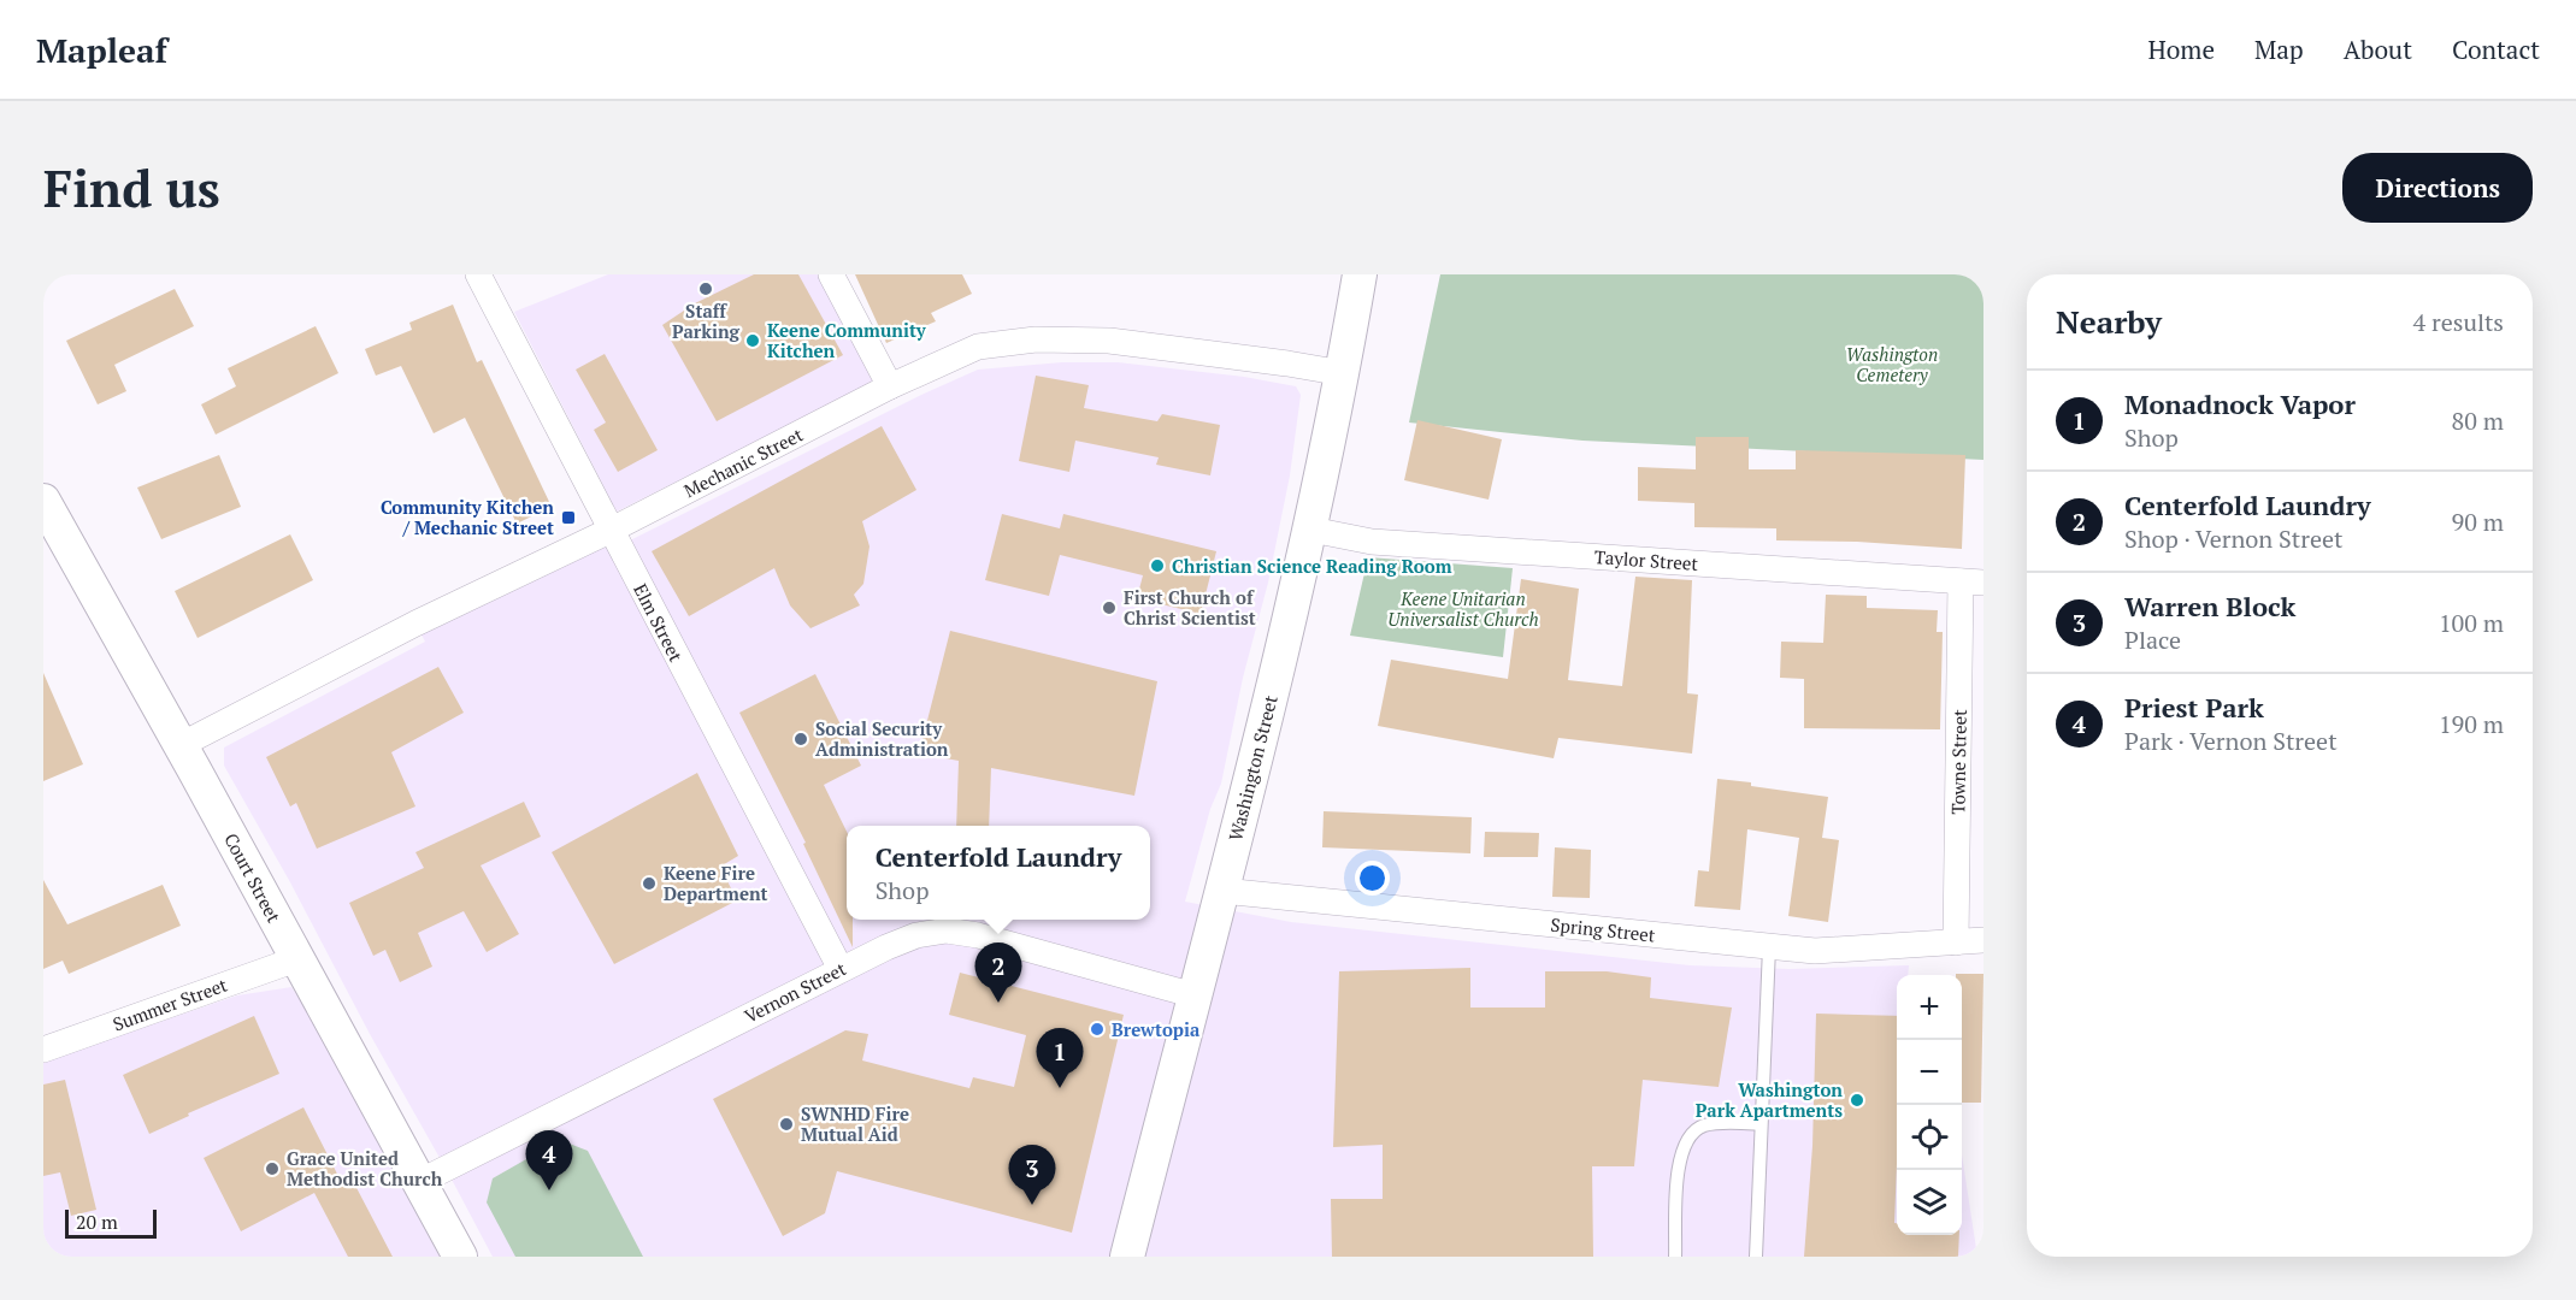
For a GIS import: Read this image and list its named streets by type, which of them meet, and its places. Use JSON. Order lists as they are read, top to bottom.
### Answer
{
  "streets": {
    "main road": ["Washington Street", "Court Street"],
    "street": [
      "Mechanic Street",
      "Taylor Street",
      "Elm Street",
      "Towne Street",
      "Spring Street",
      "Vernon Street",
      "Summer Street"
    ]
  },
  "crossings": [
    ["Mechanic Street", "Elm Street"],
    ["Mechanic Street", "Washington Street"],
    ["Mechanic Street", "Court Street"],
    ["Taylor Street", "Towne Street"],
    ["Taylor Street", "Washington Street"],
    ["Elm Street", "Vernon Street"],
    ["Towne Street", "Spring Street"],
    ["Washington Street", "Spring Street"],
    ["Washington Street", "Vernon Street"],
    ["Court Street", "Vernon Street"],
    ["Court Street", "Summer Street"]
  ],
  "parks": ["Washington Cemetery", "Keene Unitarian Universalist Church"],
  "places": {
    "other": [
      "Staff Parking",
      "Keene Community Kitchen",
      "Christian Science Reading Room",
      "First Church of Christ Scientist",
      "Social Security Administration",
      "Keene Fire Department",
      "Brewtopia",
      "Washington Park Apartments",
      "SWNHD Fire Mutual Aid",
      "Grace United Methodist Church"
    ],
    "transit": ["Community Kitchen / Mechanic Street"]
  },
  "scale_bar": "20 m",
  "page": {
    "header": "Mapleaf",
    "nav": [
      "Home",
      "Map",
      "About",
      "Contact"
    ],
    "buttons": "Directions",
    "title": "Find us",
    "heading": ["Nearby", "4 results"],
    "list": [
      {
        "mark": "1",
        "name": "Monadnock Vapor",
        "note": "Shop",
        "value": "80 m"
      },
      {
        "mark": "2",
        "name": "Centerfold Laundry",
        "note": "Shop · Vernon Street",
        "value": "90 m"
      },
      {
        "mark": "3",
        "name": "Warren Block",
        "note": "Place",
        "value": "100 m"
      },
      {
        "mark": "4",
        "name": "Priest Park",
        "note": "Park · Vernon Street",
        "value": "190 m"
      }
    ],
    "popup": ["Centerfold Laundry", "Shop"],
    "pins": [
      "2",
      "1",
      "4",
      "3"
    ],
    "map_buttons": ["+", "−"],
    "scale": "20 m"
  }
}
